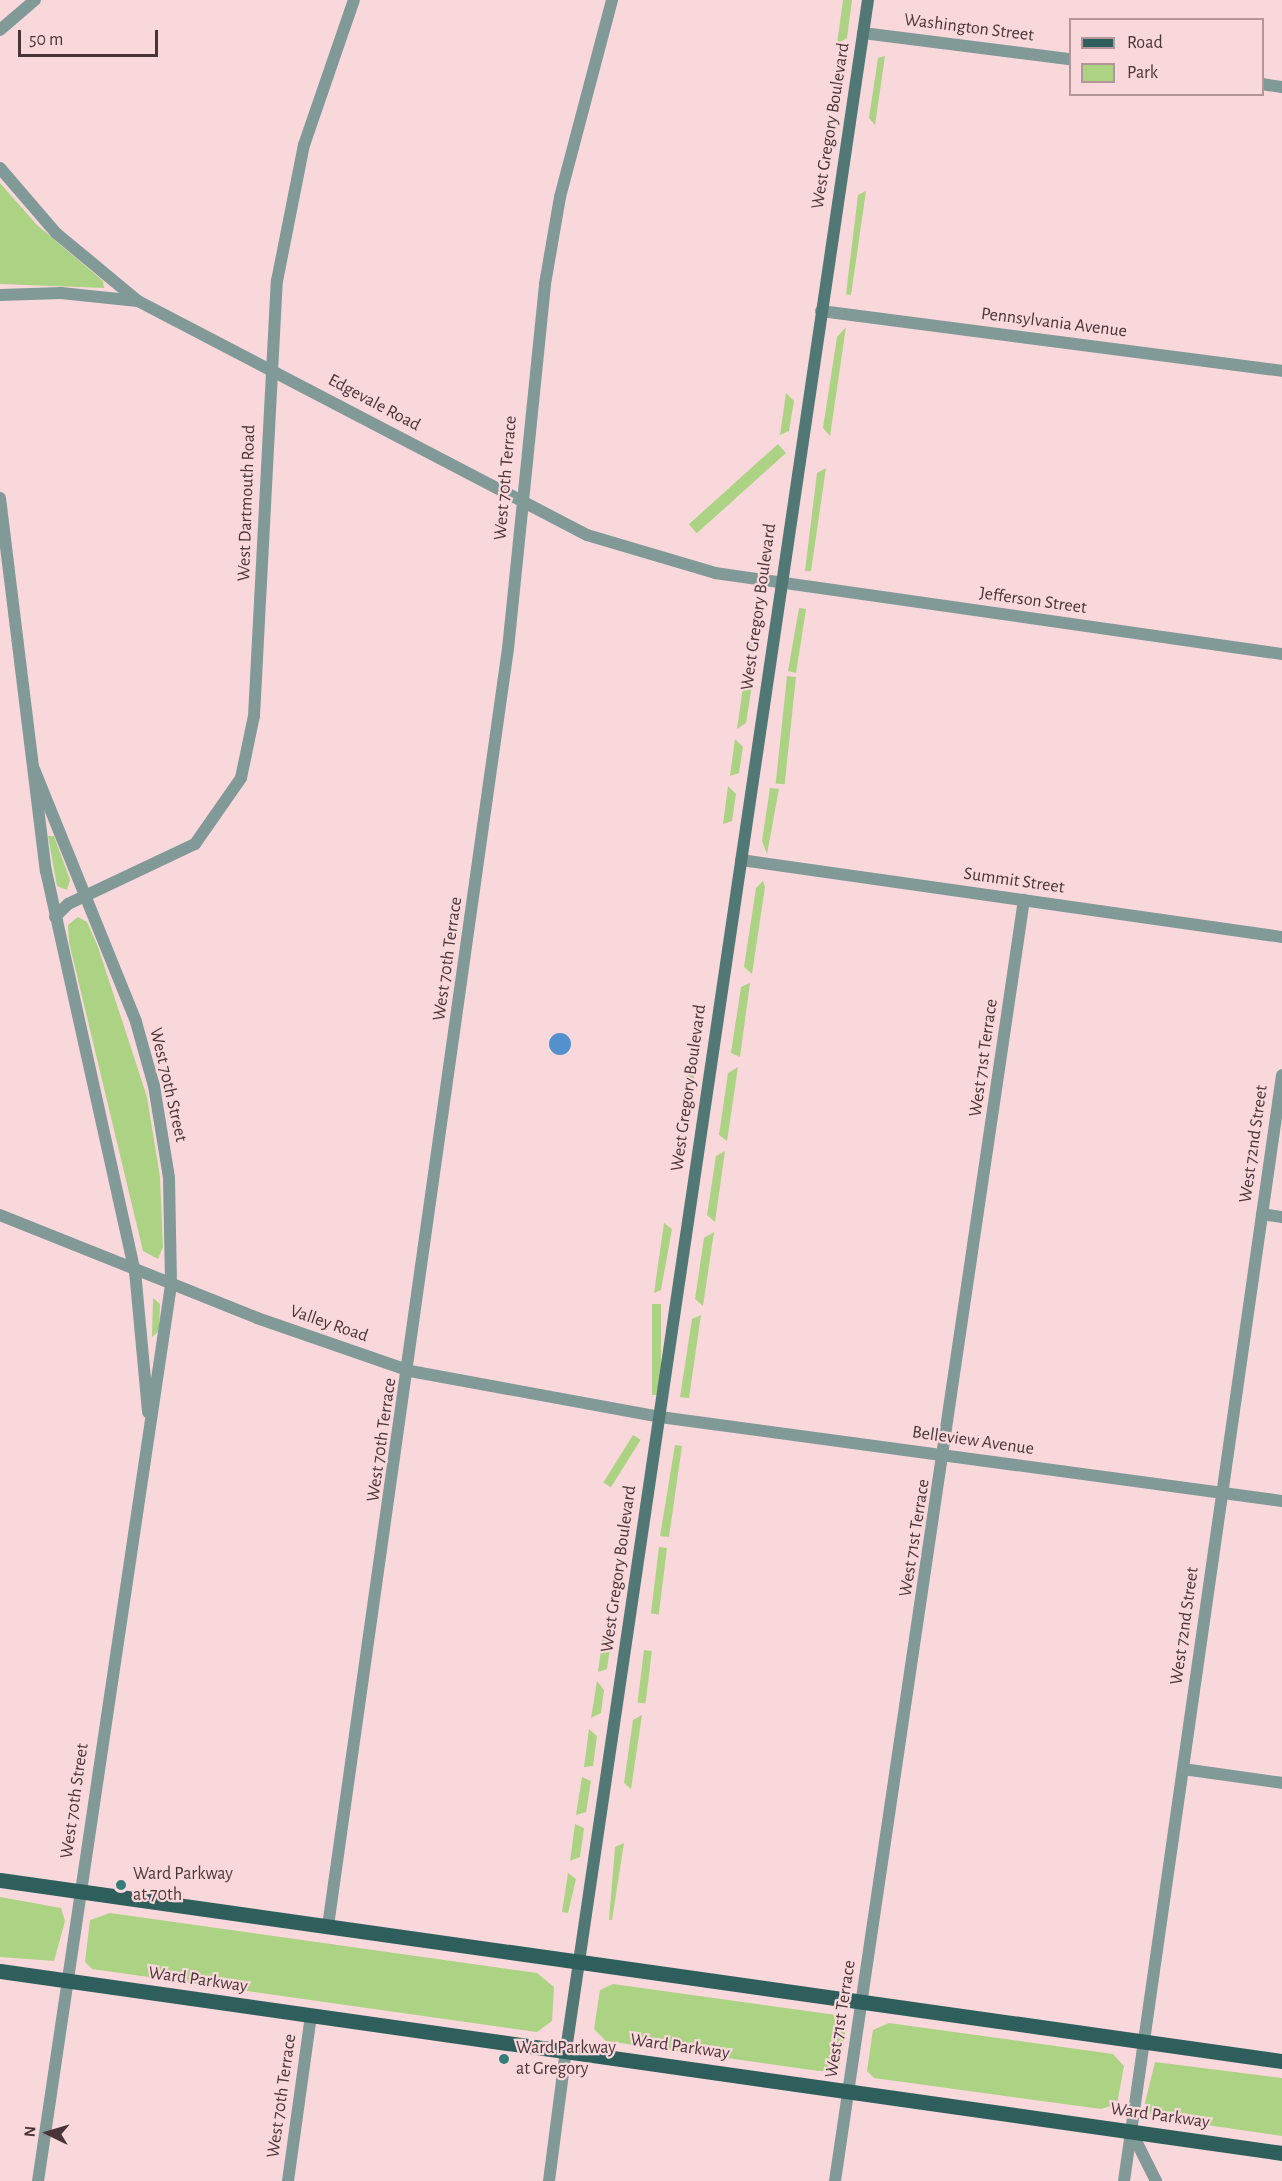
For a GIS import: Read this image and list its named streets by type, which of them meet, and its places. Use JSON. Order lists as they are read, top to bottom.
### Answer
{
  "streets": {
    "main road": ["West Gregory Boulevard", "Ward Parkway"],
    "street": [
      "Washington Street",
      "Pennsylvania Avenue",
      "Edgevale Road",
      "West 70th Terrace",
      "West Dartmouth Road",
      "Jefferson Street",
      "Summit Street",
      "West 71st Terrace",
      "West 70th Street",
      "West 72nd Street",
      "Valley Road",
      "Belleview Avenue"
    ]
  },
  "crossings": [
    ["Washington Street", "West Gregory Boulevard"],
    ["West Gregory Boulevard", "Pennsylvania Avenue"],
    ["West Gregory Boulevard", "Edgevale Road"],
    ["West Gregory Boulevard", "Jefferson Street"],
    ["West Gregory Boulevard", "Summit Street"],
    ["West Gregory Boulevard", "Valley Road"],
    ["West Gregory Boulevard", "Belleview Avenue"],
    ["West Gregory Boulevard", "Ward Parkway"],
    ["Edgevale Road", "West 70th Terrace"],
    ["Edgevale Road", "West Dartmouth Road"],
    ["Edgevale Road", "Jefferson Street"],
    ["West 70th Terrace", "Valley Road"],
    ["West 70th Terrace", "Ward Parkway"],
    ["West Dartmouth Road", "West 70th Street"],
    ["Summit Street", "West 71st Terrace"],
    ["West 71st Terrace", "Belleview Avenue"],
    ["West 71st Terrace", "Ward Parkway"],
    ["West 70th Street", "Valley Road"],
    ["West 70th Street", "Ward Parkway"],
    ["West 72nd Street", "Belleview Avenue"],
    ["West 72nd Street", "Ward Parkway"],
    ["Valley Road", "Belleview Avenue"]
  ],
  "places": ["Ward Parkway at 70th", "Ward Parkway at Gregory"],
  "legend": ["Road", "Park"],
  "scale_bar": "50 m",
  "north": "left"
}
